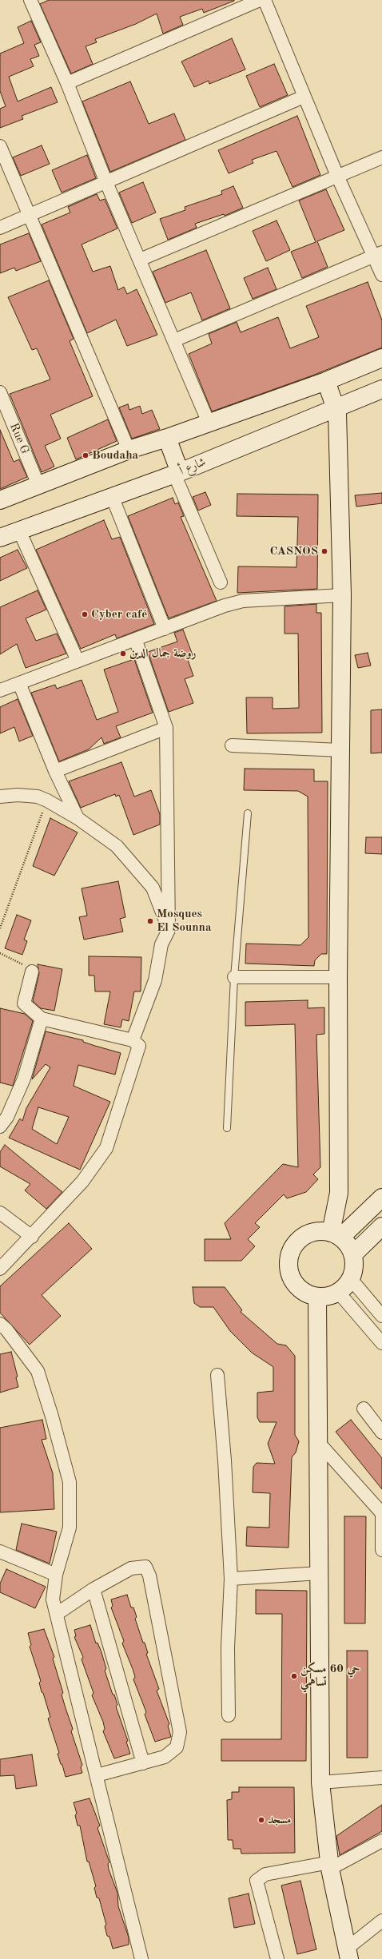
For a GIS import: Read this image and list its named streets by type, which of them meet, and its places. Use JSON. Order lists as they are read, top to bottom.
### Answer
{
  "streets": {
    "street": ["Rue G", "شارع أ"]
  },
  "places": [
    "Boudaha",
    "CASNOS",
    "Cyber café",
    "روضة جمال الدين",
    "Mosques El Sounna",
    "حي 60 مسكن تساهمي",
    "مسجد"
  ]
}
